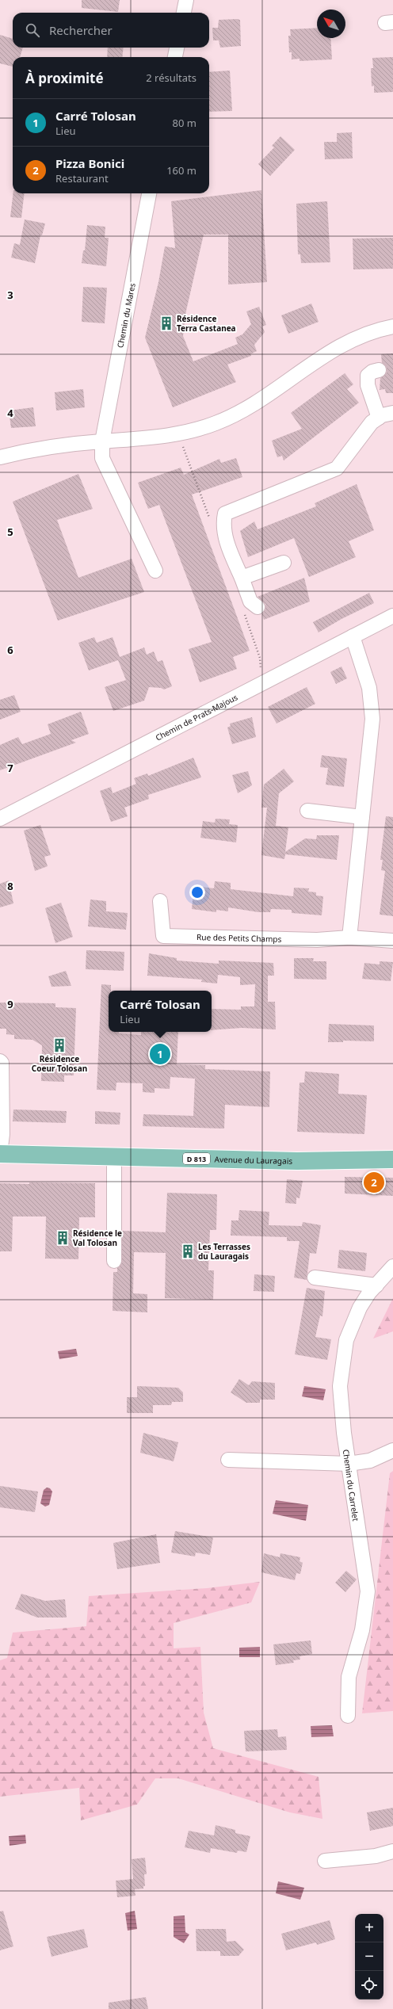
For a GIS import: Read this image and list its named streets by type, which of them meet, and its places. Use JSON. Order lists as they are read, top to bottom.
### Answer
{
  "streets": {
    "main road": ["D 813", "Avenue du Lauragais"],
    "street": [
      "Chemin du Mares",
      "Chemin de Prats-Majous",
      "Rue des Petits Champs",
      "Chemin du Carrelet"
    ]
  },
  "places": {
    "building": [
      "Résidence Terra Castanea",
      "Résidence Coeur Tolosan",
      "Résidence le Val Tolosan",
      "Les Terrasses du Lauragais"
    ]
  },
  "north": "top left",
  "page": {
    "search": "Rechercher",
    "heading": ["À proximité", "2 résultats"],
    "list": [
      {
        "mark": "1",
        "name": "Carré Tolosan",
        "note": "Lieu",
        "value": "80 m"
      },
      {
        "mark": "2",
        "name": "Pizza Bonici",
        "note": "Restaurant",
        "value": "160 m"
      }
    ],
    "popup": ["Carré Tolosan", "Lieu"],
    "pins": ["1", "2"],
    "map_buttons": ["+", "−"]
  },
  "grid": {
    "rows": [
      "3",
      "4",
      "5",
      "6",
      "7",
      "8",
      "9"
    ]
  }
}
